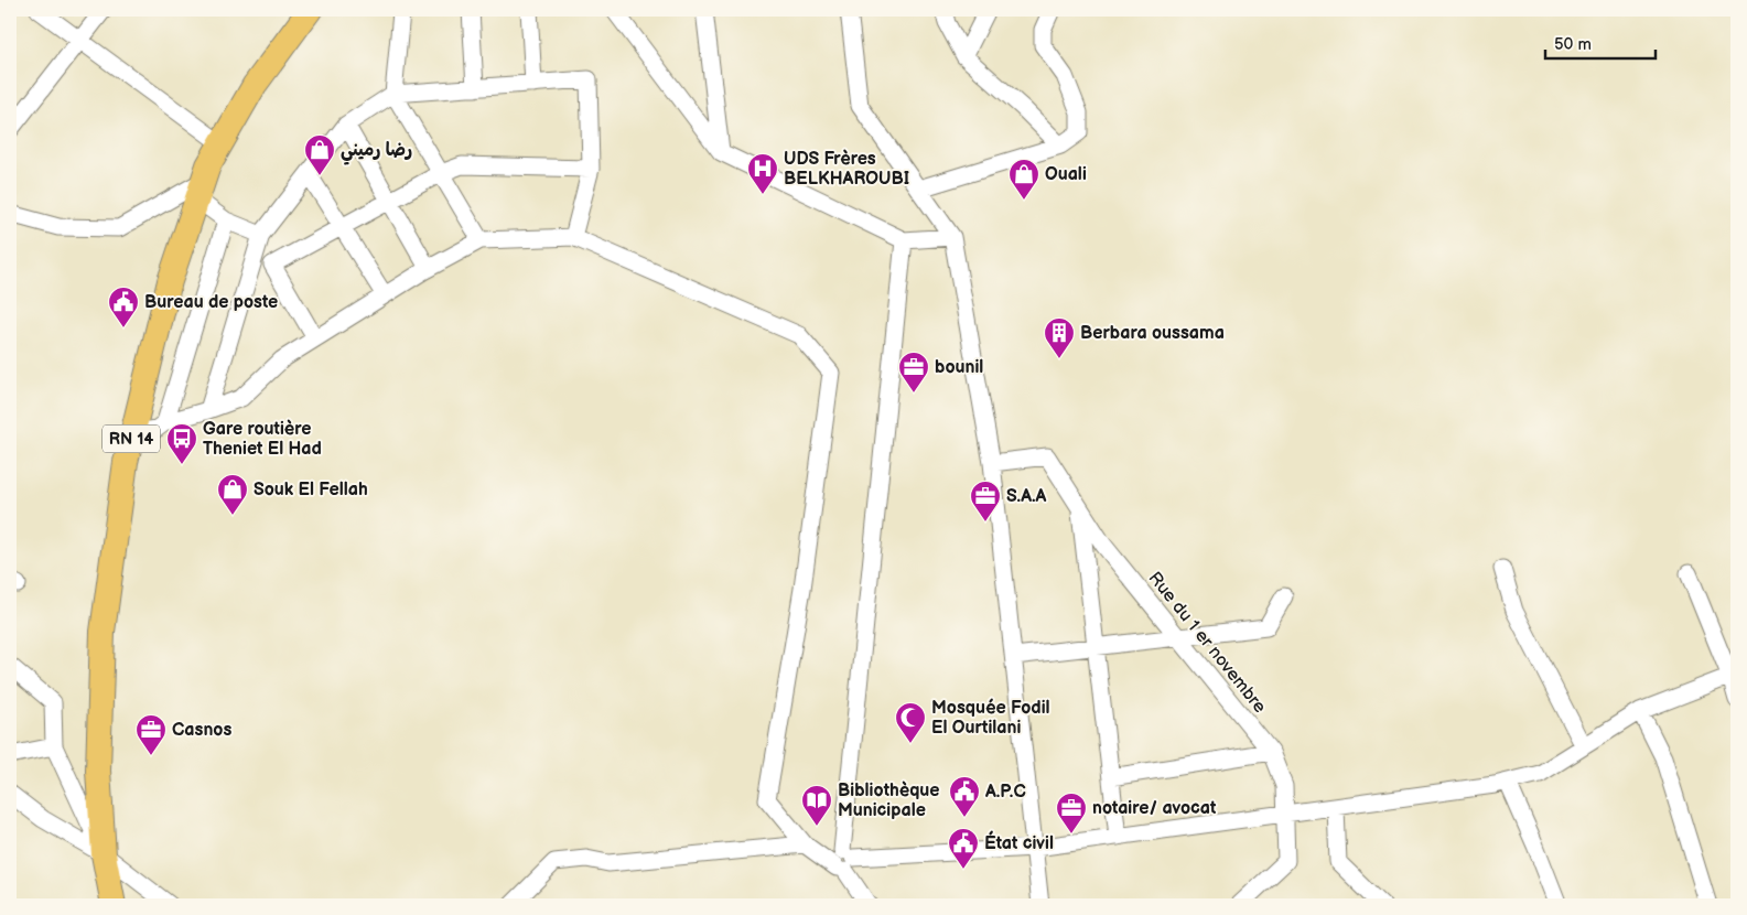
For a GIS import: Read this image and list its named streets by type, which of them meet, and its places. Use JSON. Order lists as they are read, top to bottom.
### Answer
{
  "streets": {
    "main road": ["RN 14"],
    "street": ["Rue du 1 er novembre"]
  },
  "places": {
    "shop": ["رضا رميني", "Ouali", "Souk El Fellah"],
    "hospital": ["UDS Frères BELKHAROUBI"],
    "public building": ["Bureau de poste", "A.P.C", "État civil"],
    "building": ["Berbara oussama"],
    "office": [
      "bounil",
      "S.A.A",
      "Casnos",
      "notaire/ avocat"
    ],
    "bus stop": ["Gare routière Theniet El Had"],
    "mosque": ["Mosquée Fodil El Ourtilani"],
    "library": ["Bibliothèque Municipale"]
  },
  "scale_bar": "50 m"
}
